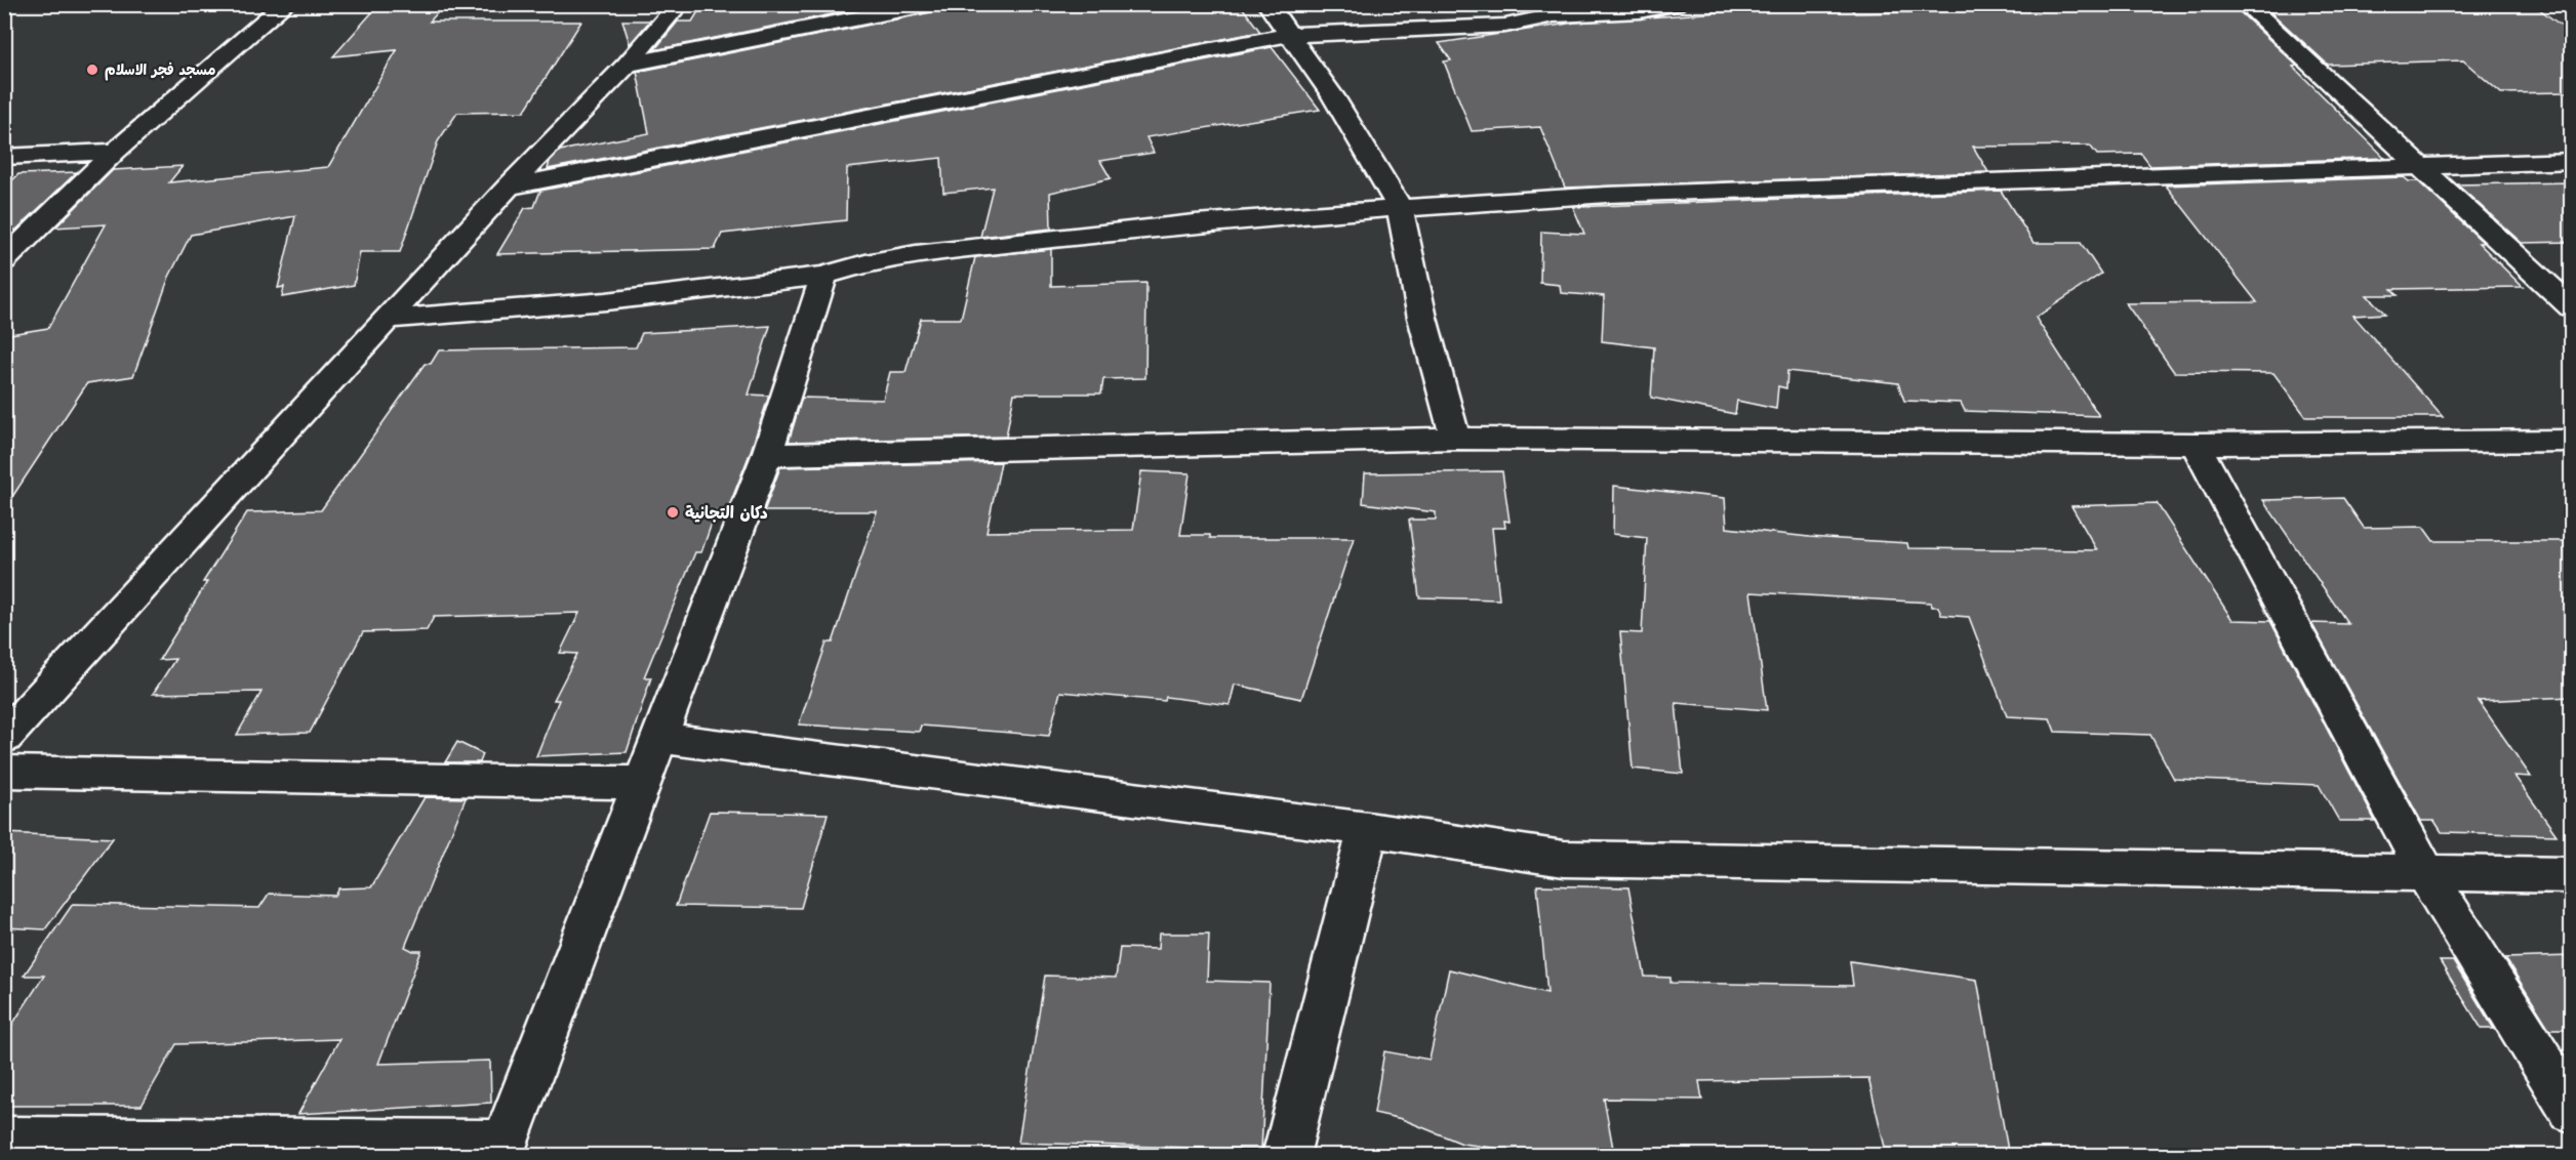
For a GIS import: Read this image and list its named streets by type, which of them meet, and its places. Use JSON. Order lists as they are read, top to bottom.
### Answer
{
  "places": ["مسجد فجر الاسلام", "دكان التجانية"]
}
